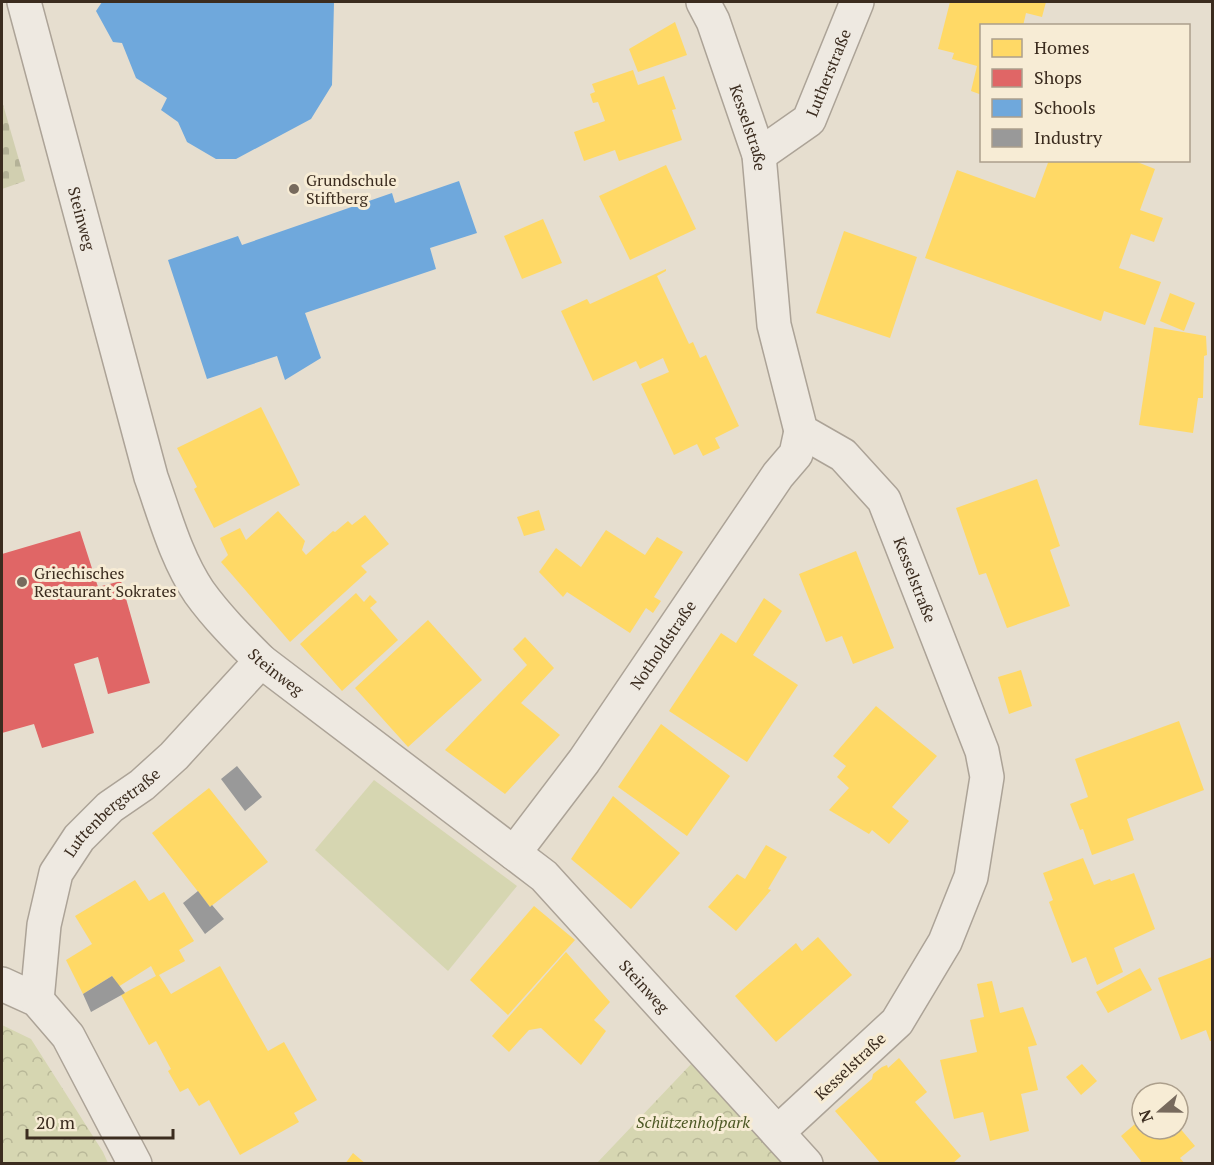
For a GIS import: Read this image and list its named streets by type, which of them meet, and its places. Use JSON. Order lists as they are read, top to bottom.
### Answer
{
  "streets": {
    "street": [
      "Lutherstraße",
      "Kesselstraße",
      "Steinweg",
      "Notholdstraße",
      "Luttenbergstraße"
    ]
  },
  "crossings": [
    ["Lutherstraße", "Kesselstraße"],
    ["Kesselstraße", "Steinweg"],
    ["Kesselstraße", "Notholdstraße"],
    ["Steinweg", "Notholdstraße"],
    ["Steinweg", "Luttenbergstraße"]
  ],
  "parks": ["Schützenhofpark"],
  "places": ["Grundschule Stiftberg", "Griechisches Restaurant Sokrates"],
  "legend": [
    "Homes",
    "Shops",
    "Schools",
    "Industry"
  ],
  "scale_bar": "20 m",
  "north": "left"
}
